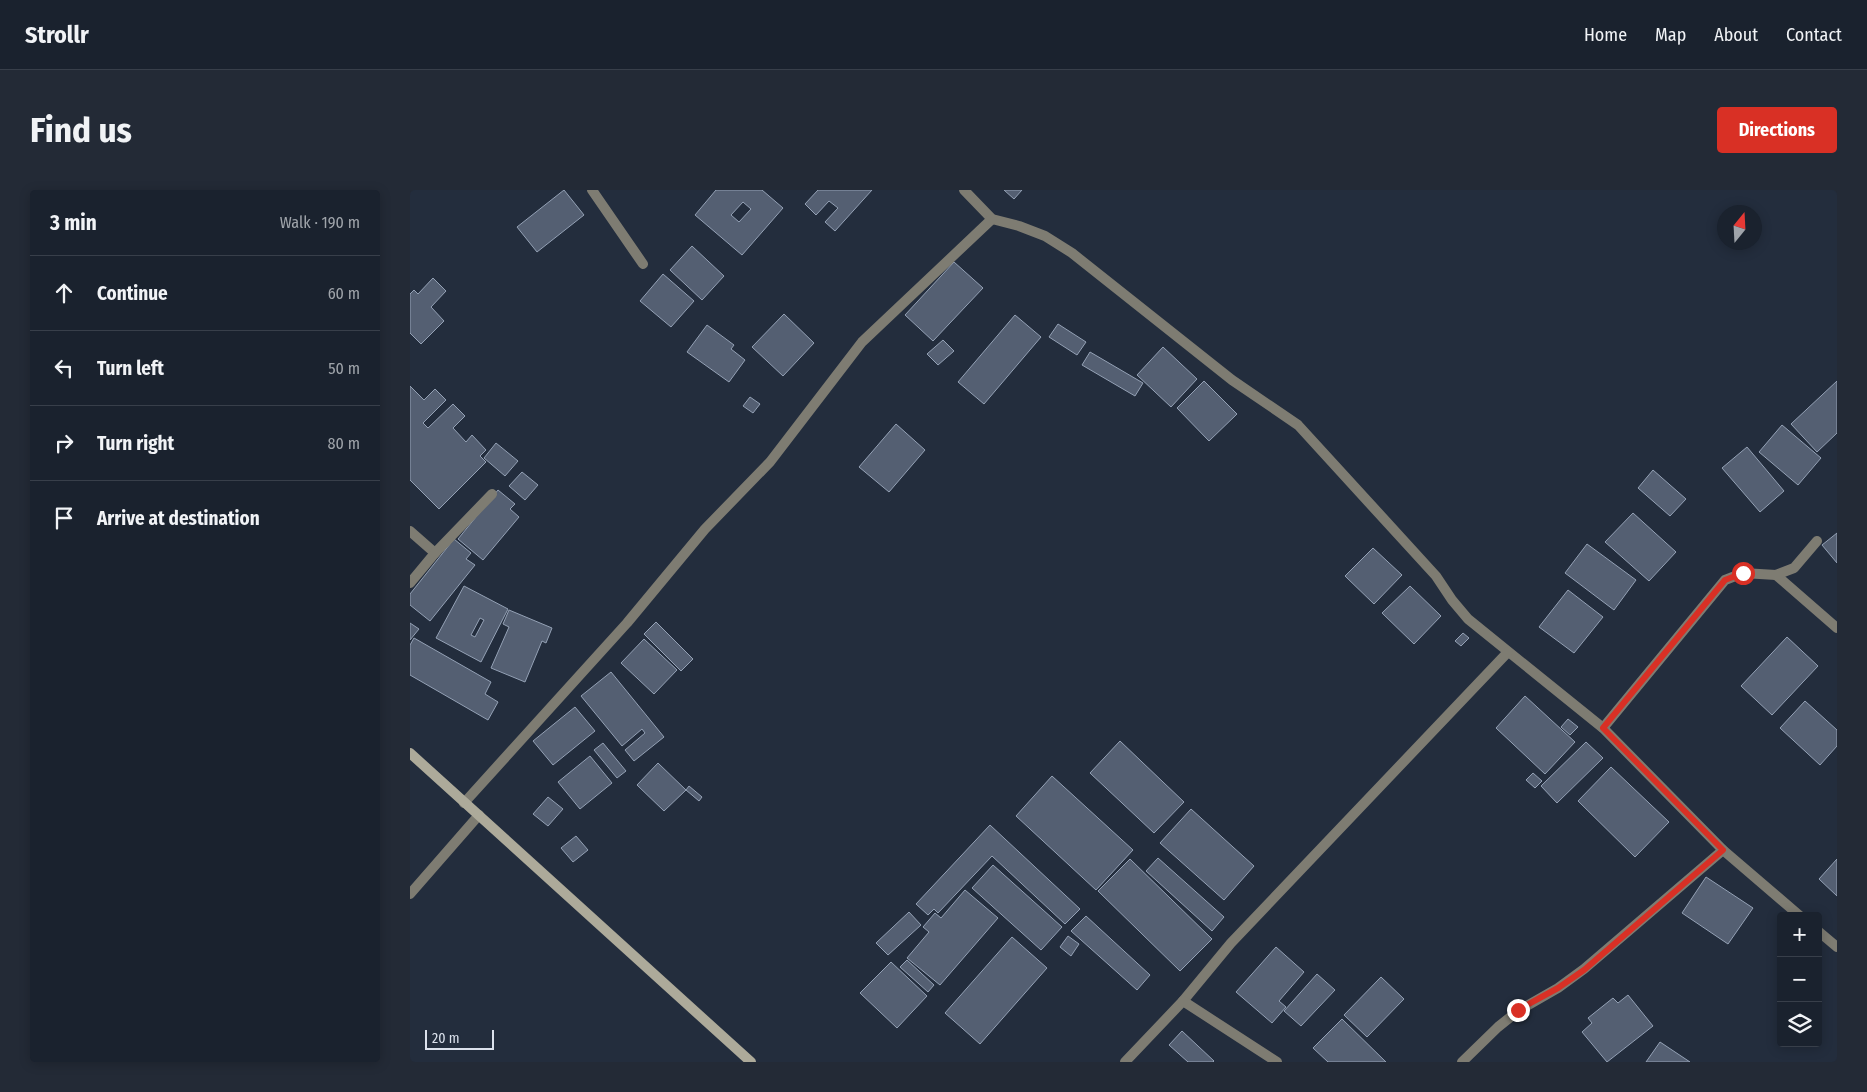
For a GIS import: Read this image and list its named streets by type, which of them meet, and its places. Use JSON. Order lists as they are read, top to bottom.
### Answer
{
  "scale_bar": "20 m",
  "north": "top",
  "page": {
    "header": "Strollr",
    "nav": [
      "Home",
      "Map",
      "About",
      "Contact"
    ],
    "buttons": "Directions",
    "title": "Find us",
    "heading": ["3 min", "Walk · 190 m"],
    "list": [
      ["Continue", "60 m"],
      ["Turn left", "50 m"],
      ["Turn right", "80 m"],
      "Arrive at destination"
    ],
    "map_buttons": ["+", "−"],
    "scale": "20 m"
  }
}
